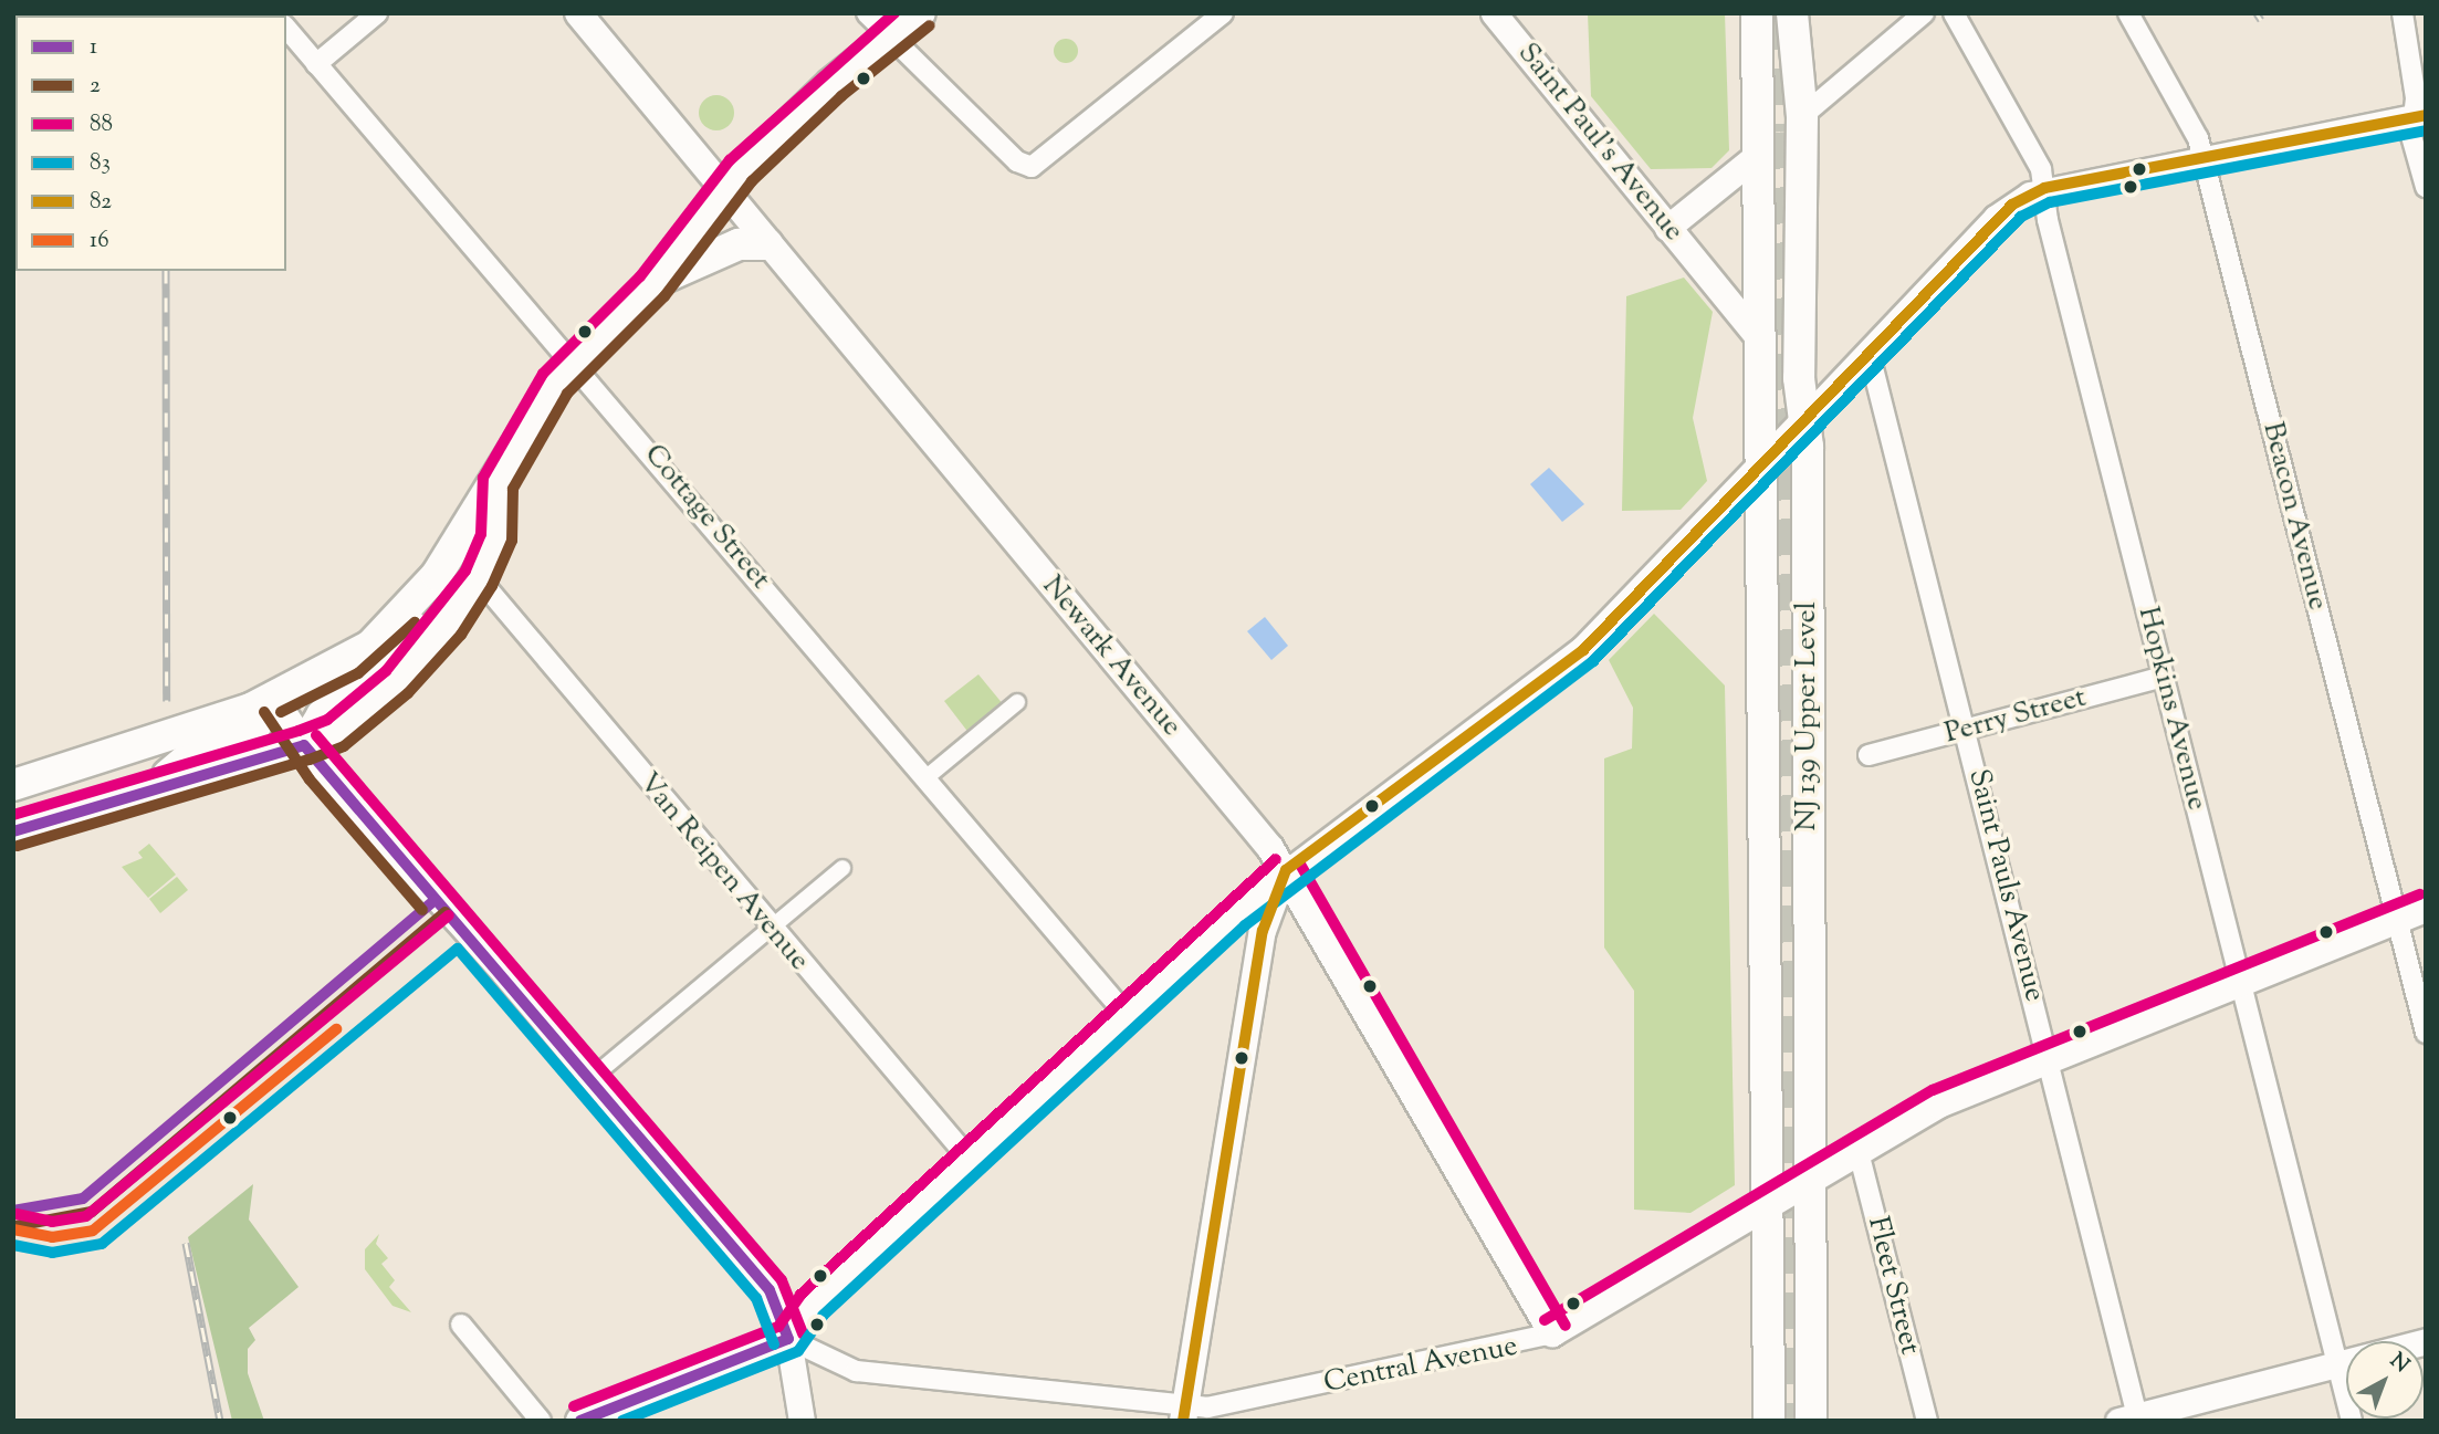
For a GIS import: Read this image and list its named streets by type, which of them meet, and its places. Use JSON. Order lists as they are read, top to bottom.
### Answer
{
  "streets": {
    "main road": ["Newark Avenue", "NJ 139 Upper Level", "Central Avenue"],
    "street": [
      "Saint Paul's Avenue",
      "Beacon Avenue",
      "Cottage Street",
      "Hopkins Avenue",
      "Perry Street",
      "Van Reipen Avenue",
      "Saint Pauls Avenue",
      "Fleet Street"
    ]
  },
  "crossings": [
    ["Saint Paul's Avenue", "NJ 139 Upper Level"],
    ["Beacon Avenue", "Central Avenue"],
    ["Newark Avenue", "Central Avenue"],
    ["Hopkins Avenue", "Perry Street"],
    ["Hopkins Avenue", "Central Avenue"],
    ["NJ 139 Upper Level", "Central Avenue"],
    ["Perry Street", "Saint Pauls Avenue"],
    ["Saint Pauls Avenue", "Central Avenue"],
    ["Fleet Street", "Central Avenue"]
  ],
  "lines": [
    "transit line 88",
    "transit line 2",
    "transit line 82",
    "transit line 83",
    "transit line 1",
    "transit line 16"
  ],
  "legend": [
    "1",
    "2",
    "88",
    "83",
    "82",
    "16"
  ],
  "north": "top right"
}
